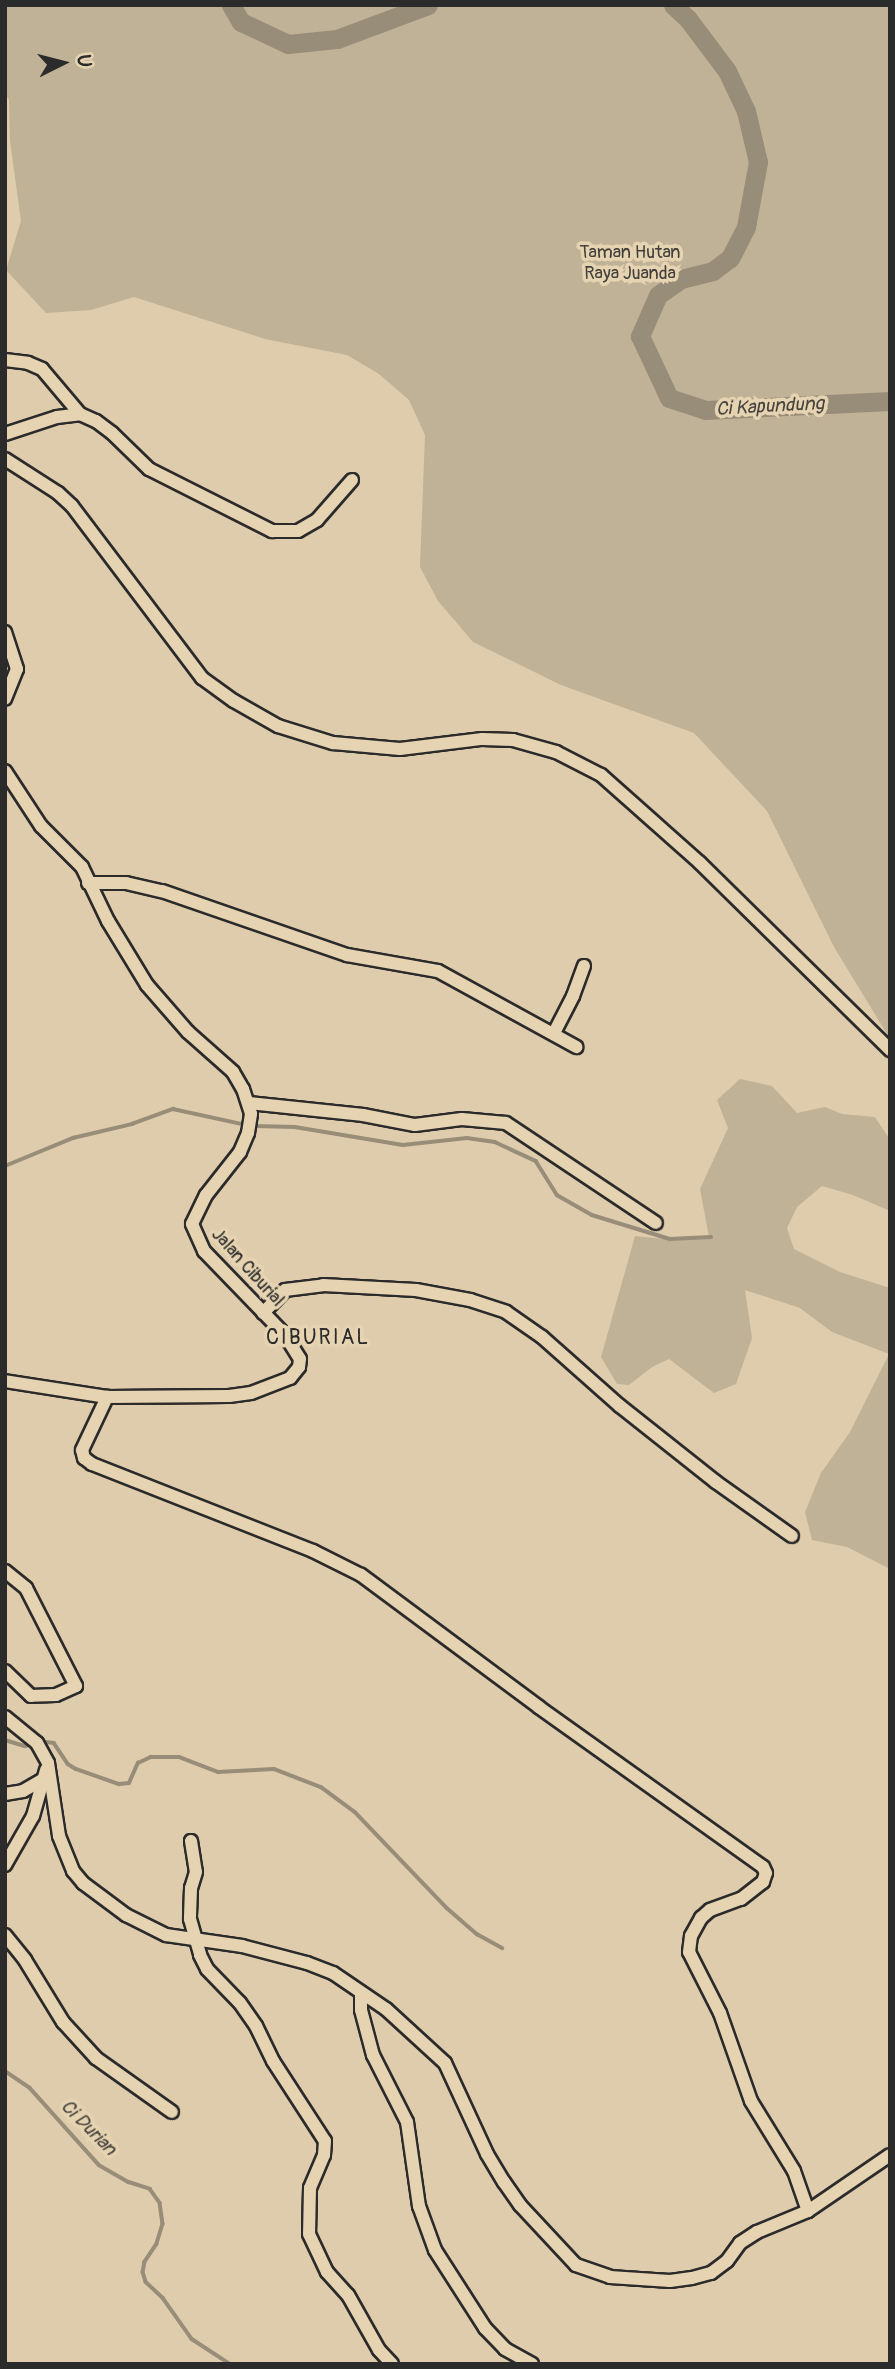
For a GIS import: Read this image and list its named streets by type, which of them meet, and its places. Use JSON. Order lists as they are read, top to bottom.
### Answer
{
  "streets": {
    "street": ["Jalan Ciburial"]
  },
  "districts": ["CIBURIAL"],
  "water": ["Ci Kapundung", "Ci Durian"],
  "parks": ["Taman Hutan Raya Juanda"],
  "north": "right"
}
